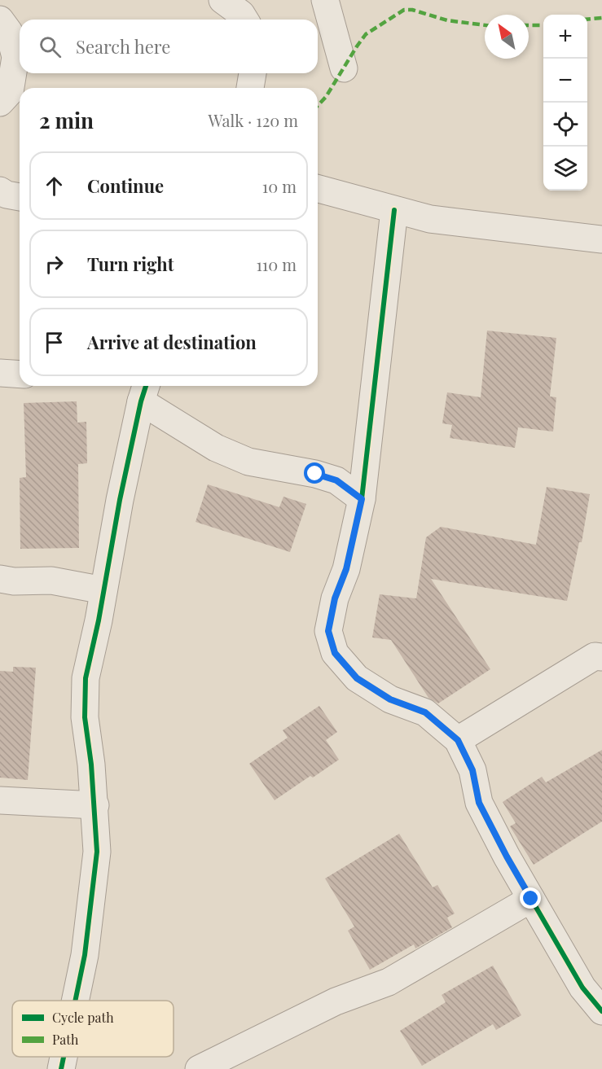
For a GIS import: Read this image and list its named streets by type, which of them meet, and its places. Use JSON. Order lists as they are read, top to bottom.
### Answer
{
  "legend": ["Cycle path", "Path"],
  "north": "top left",
  "page": {
    "map_buttons": ["+", "−"],
    "search": "Search here",
    "heading": ["2 min", "Walk · 120 m"],
    "list": [
      ["Continue", "10 m"],
      ["Turn right", "110 m"],
      "Arrive at destination"
    ]
  }
}
